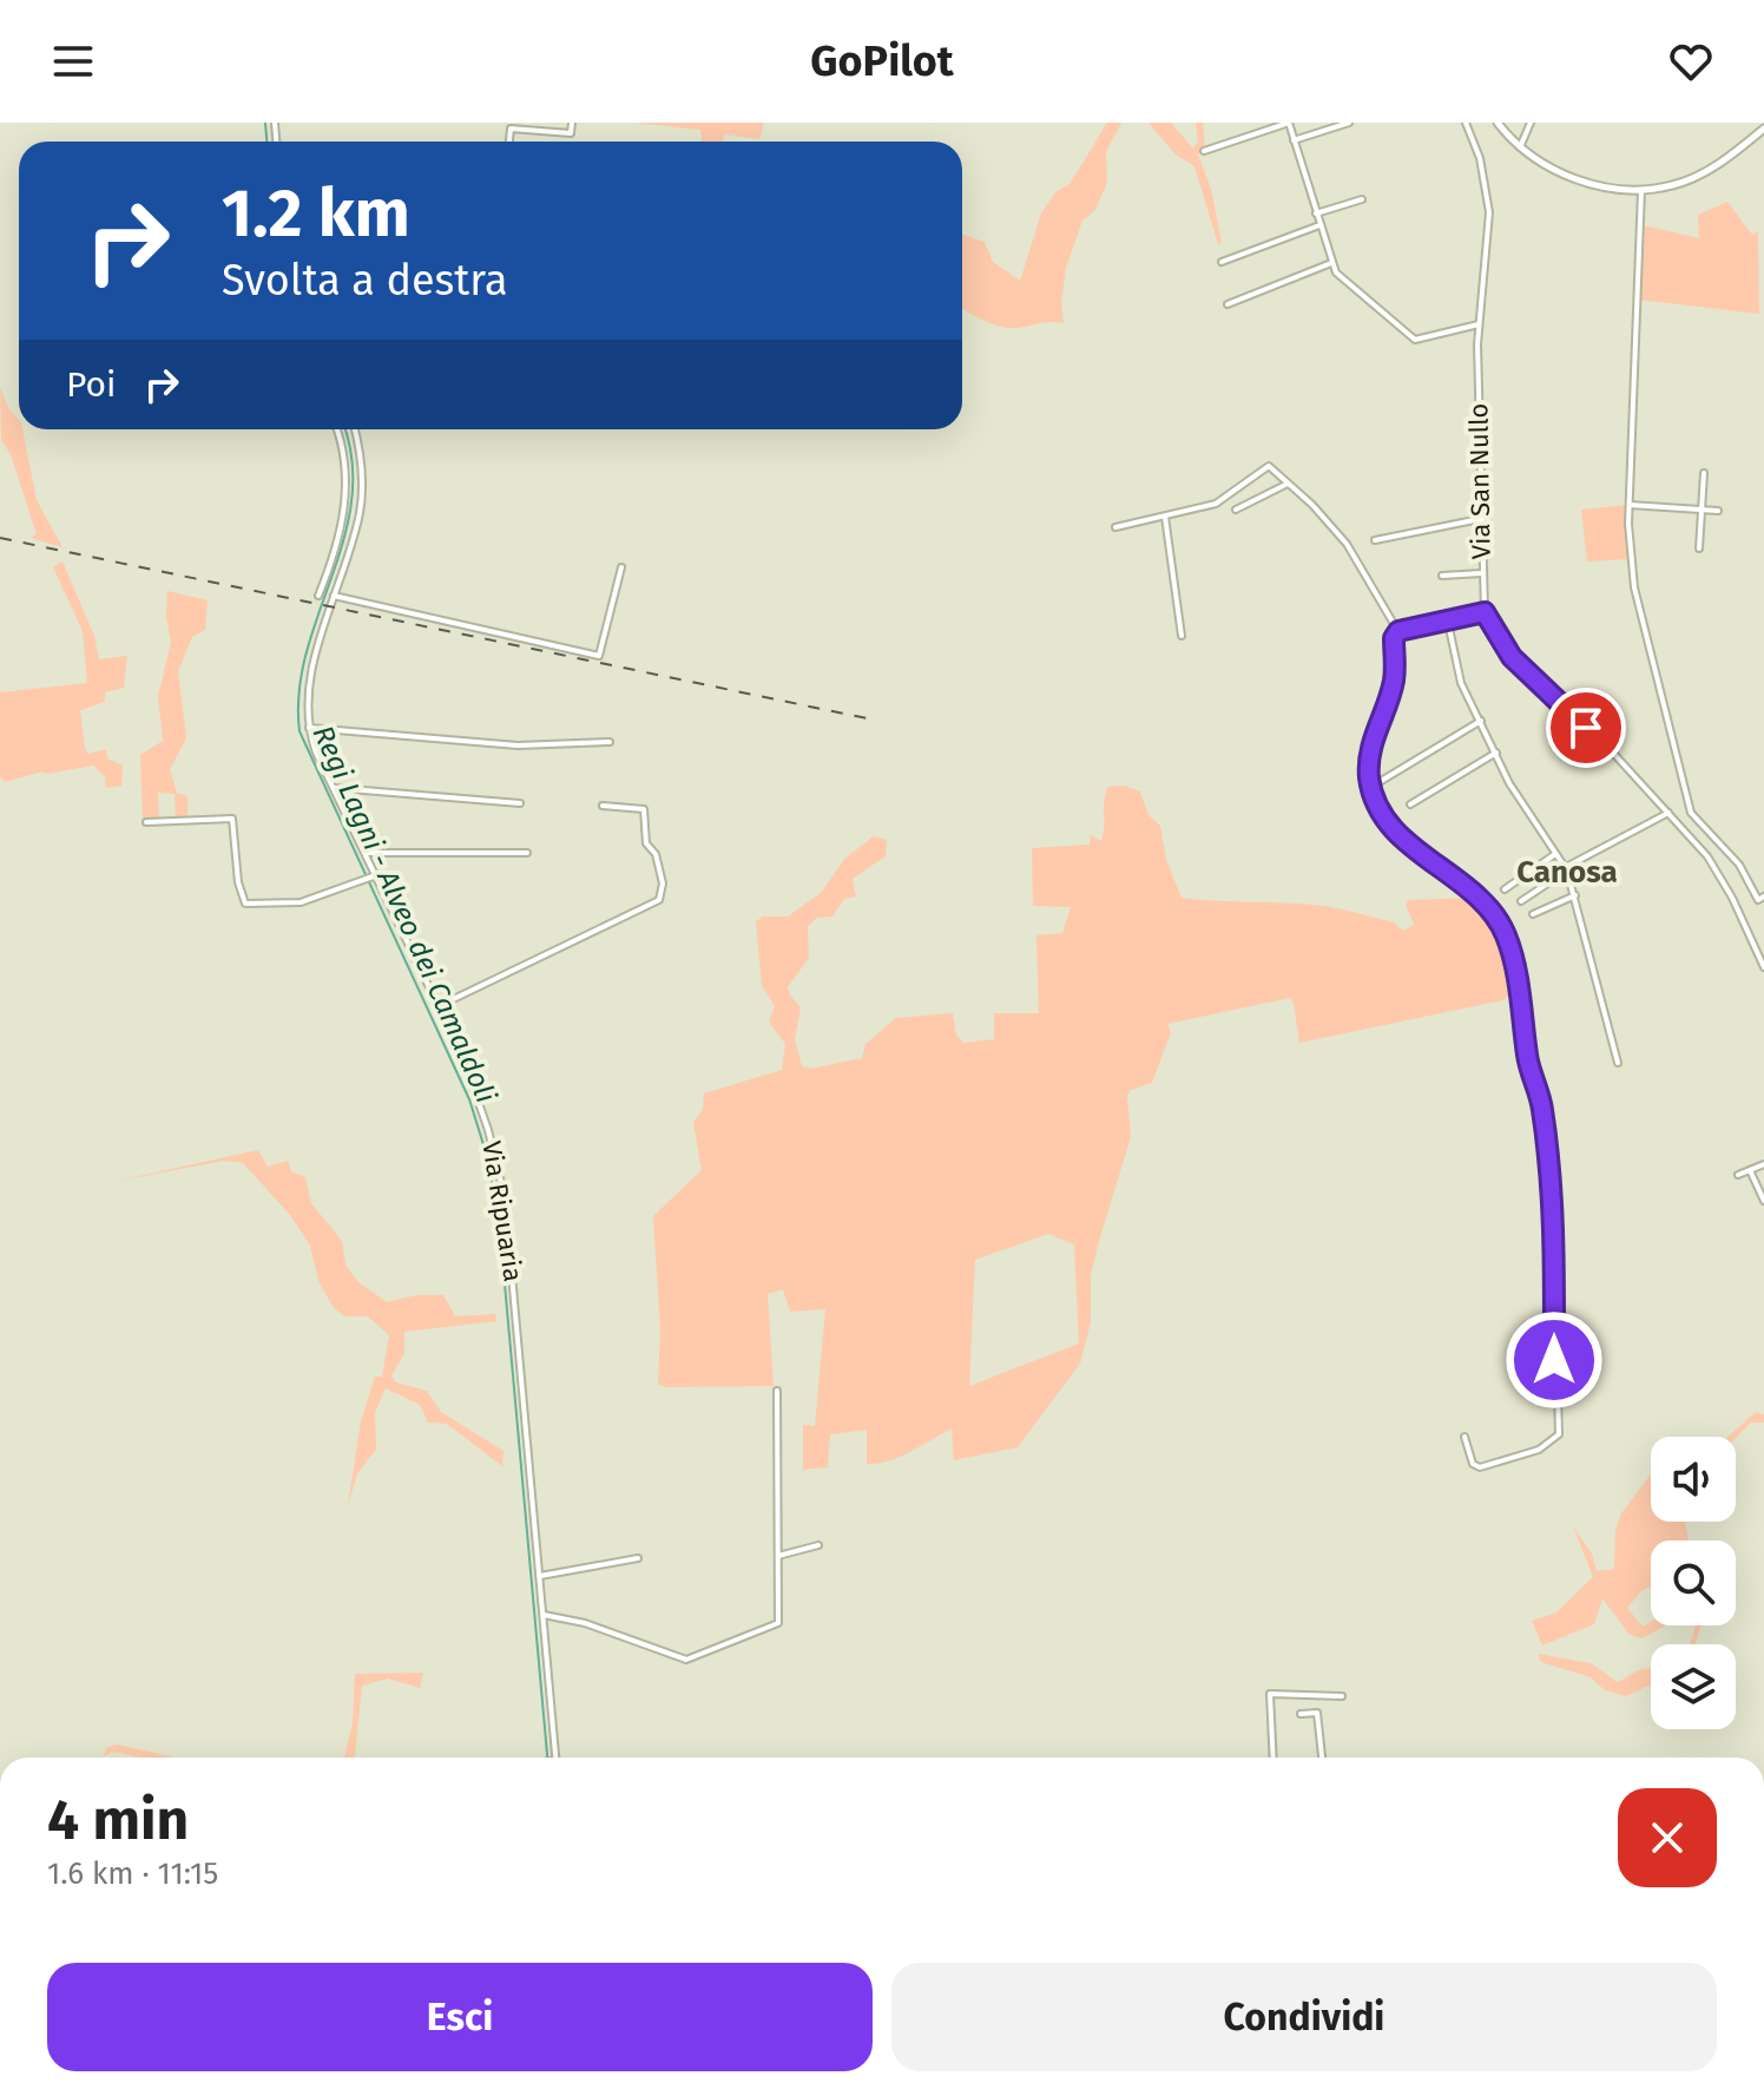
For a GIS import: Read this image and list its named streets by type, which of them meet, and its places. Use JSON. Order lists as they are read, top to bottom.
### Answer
{
  "streets": {
    "street": ["Via San Nullo", "Via Ripuaria"]
  },
  "districts": ["Canosa"],
  "water": ["Regi Lagni - Alveo dei Camaldoli"],
  "page": {
    "header": "GoPilot",
    "turn": ["1.2 km", "Svolta a destra"],
    "then": "Poi",
    "heading": ["4 min", "1.6 km · 11:15"],
    "buttons": ["Esci", "Condividi"]
  }
}
